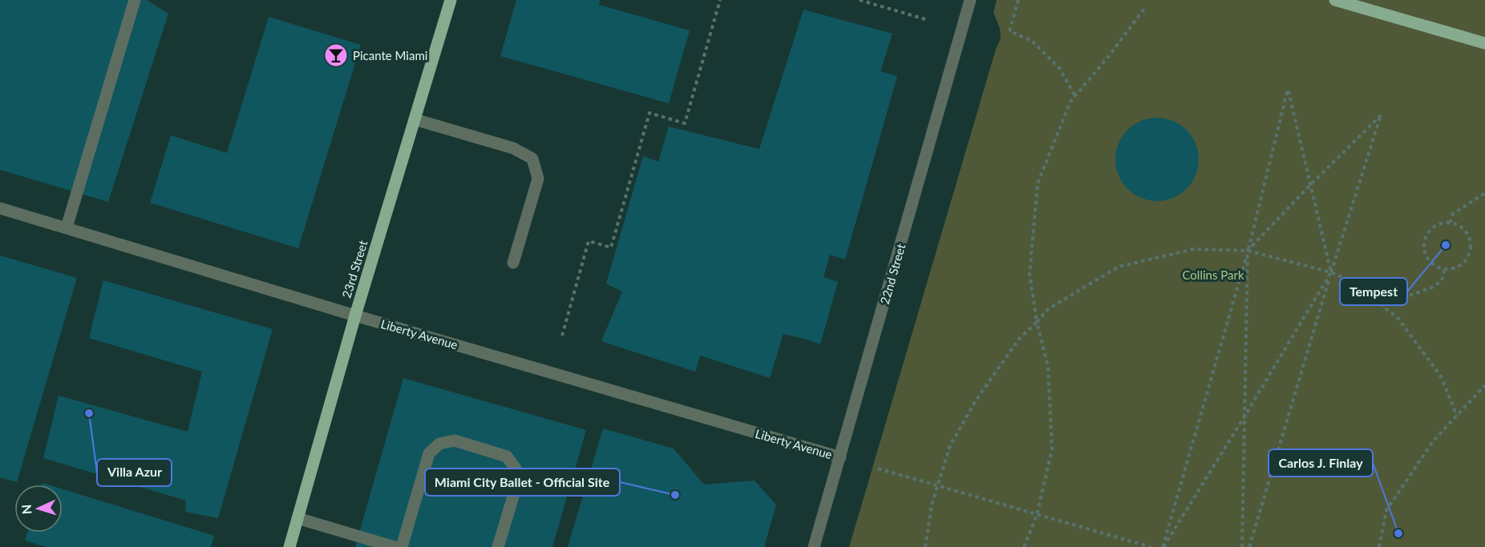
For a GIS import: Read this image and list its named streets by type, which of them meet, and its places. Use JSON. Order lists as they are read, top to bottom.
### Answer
{
  "streets": {
    "main road": ["23rd Street"],
    "street": ["22nd Street", "Liberty Avenue"]
  },
  "crossings": [
    ["23rd Street", "Liberty Avenue"],
    ["22nd Street", "Liberty Avenue"]
  ],
  "parks": ["Collins Park"],
  "places": {
    "bar": ["Picante Miami"],
    "other": [
      "Tempest",
      "Villa Azur",
      "Miami City Ballet - Official Site",
      "Carlos J. Finlay"
    ]
  },
  "north": "left"
}
